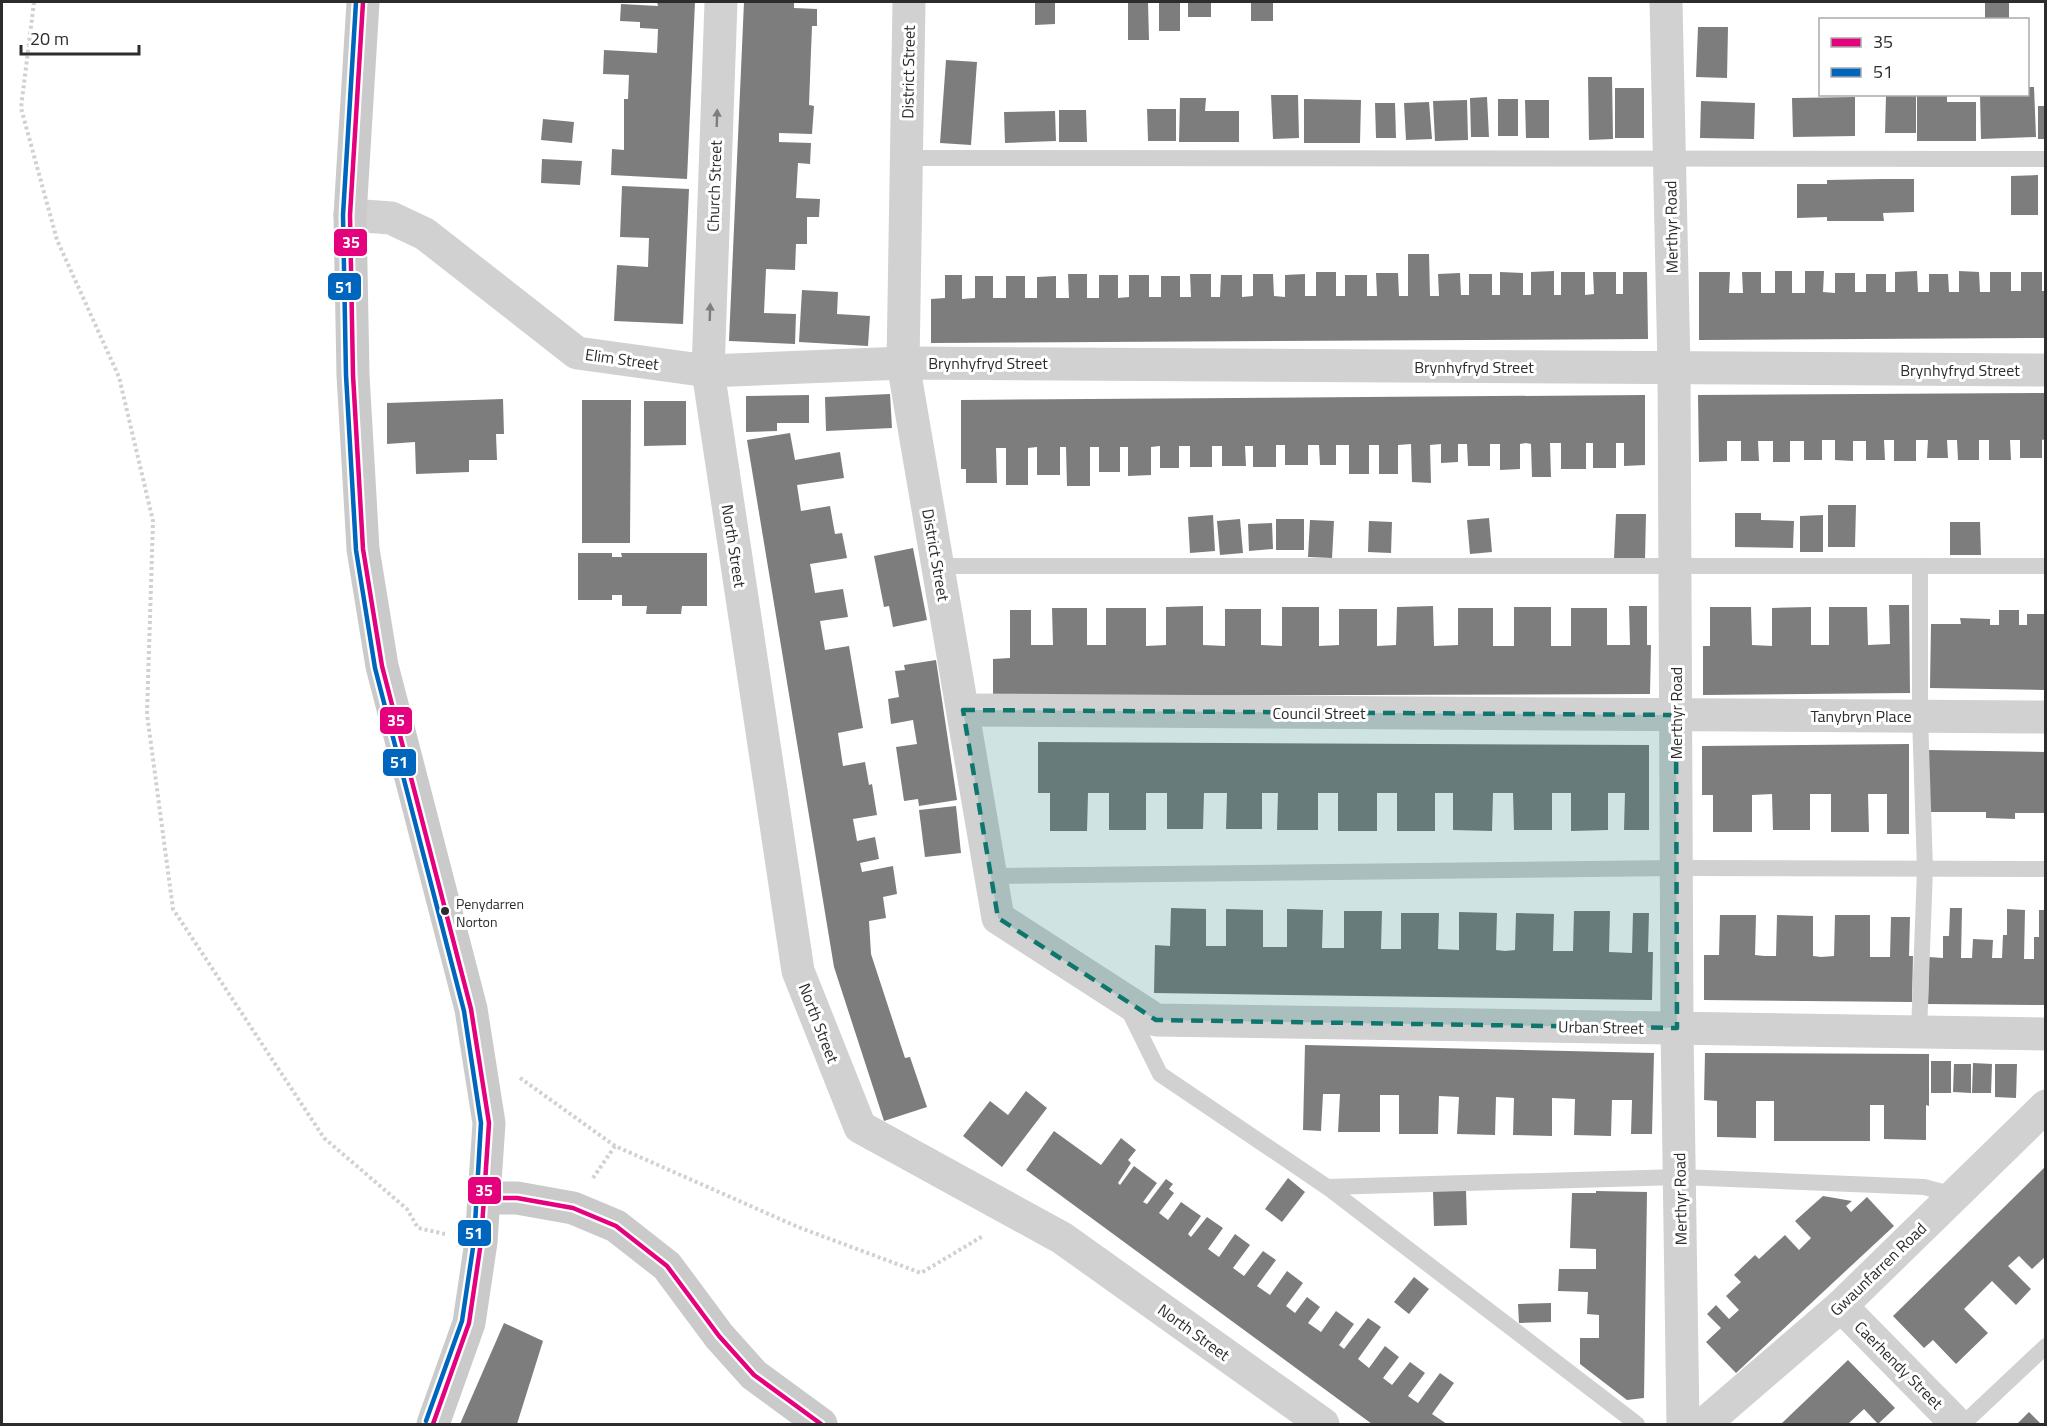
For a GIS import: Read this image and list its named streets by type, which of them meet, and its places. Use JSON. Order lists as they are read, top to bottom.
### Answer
{
  "streets": {
    "street": [
      "District Street",
      "Church Street",
      "Merthyr Road",
      "Elim Street",
      "Brynhyfryd Street",
      "North Street",
      "Council Street",
      "Tanybryn Place",
      "Urban Street",
      "Gwaunfarren Road",
      "Caerhendy Street"
    ]
  },
  "crossings": [
    ["District Street", "Elim Street"],
    ["District Street", "Brynhyfryd Street"],
    ["District Street", "Council Street"],
    ["District Street", "Urban Street"],
    ["Church Street", "Elim Street"],
    ["Church Street", "North Street"],
    ["Merthyr Road", "Brynhyfryd Street"],
    ["Merthyr Road", "Council Street"],
    ["Merthyr Road", "Tanybryn Place"],
    ["Merthyr Road", "Urban Street"],
    ["Elim Street", "Brynhyfryd Street"],
    ["Elim Street", "North Street"],
    ["Council Street", "Tanybryn Place"],
    ["Gwaunfarren Road", "Caerhendy Street"]
  ],
  "one_way": ["Church Street"],
  "places": ["Penydarren Norton"],
  "lines": ["transit line 35", "transit line 51"],
  "legend": ["35", "51"],
  "scale_bar": "20 m"
}
